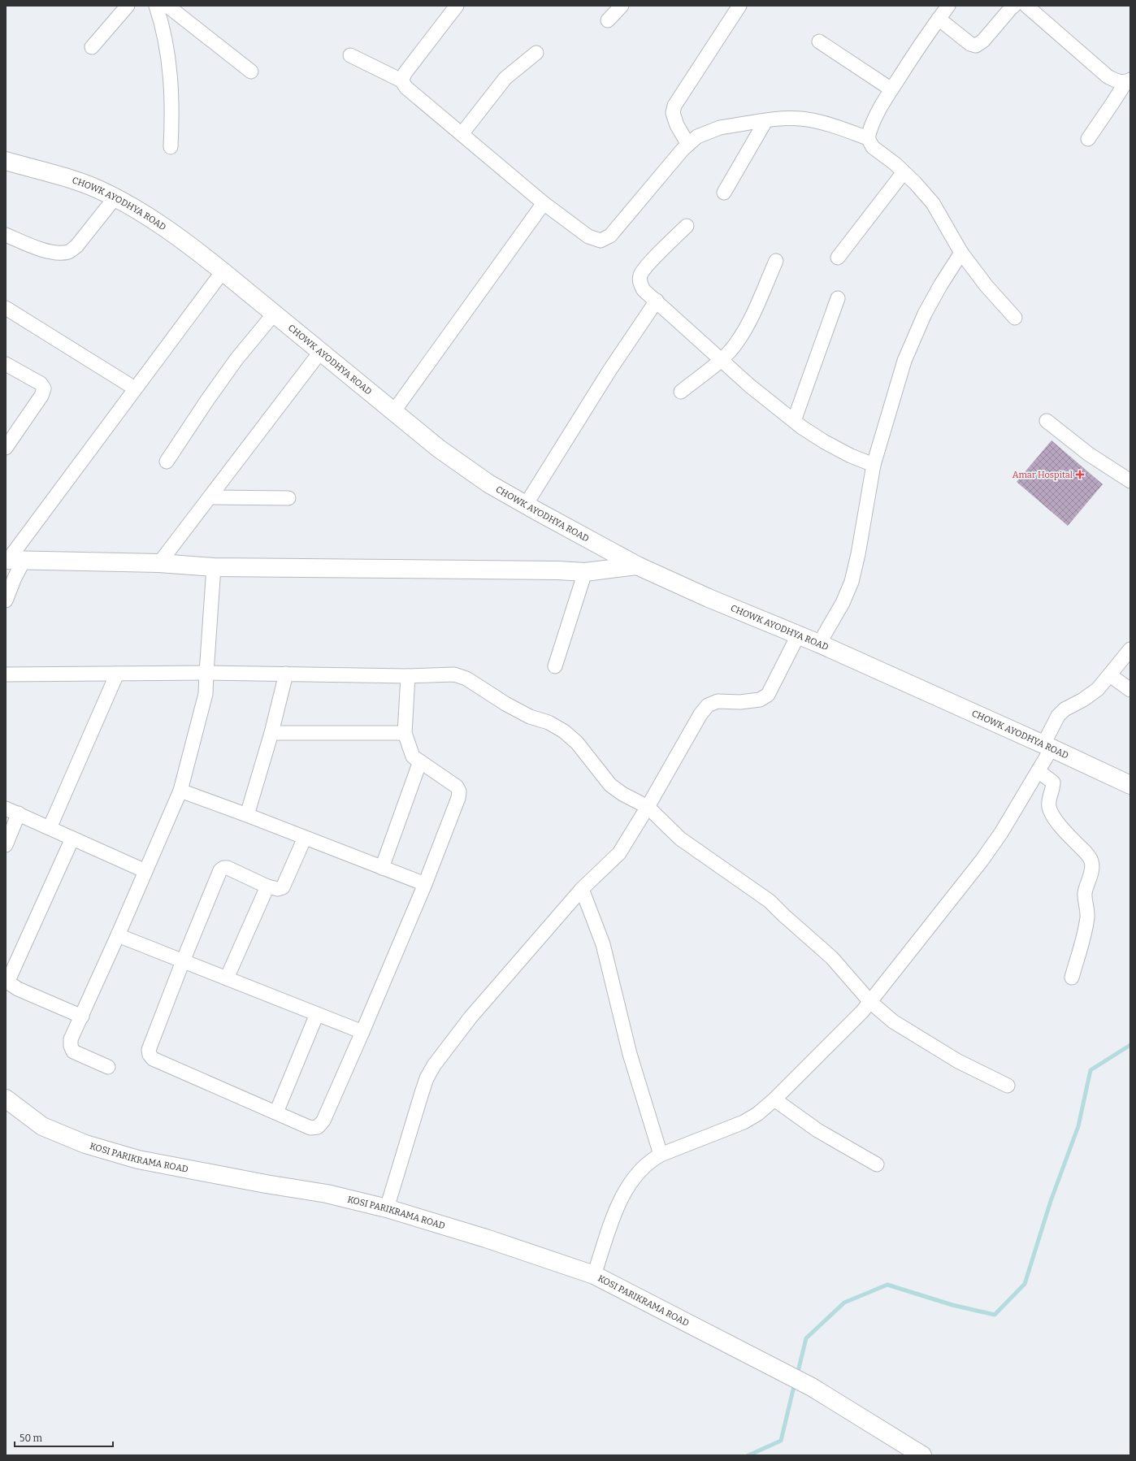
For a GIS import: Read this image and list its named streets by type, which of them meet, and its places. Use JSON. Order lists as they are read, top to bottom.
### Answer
{
  "streets": {
    "main road": ["CHOWK AYODHYA ROAD", "KOSI PARIKRAMA ROAD"]
  },
  "places": {
    "health": ["Amar Hospital"]
  },
  "scale_bar": "50 m"
}
